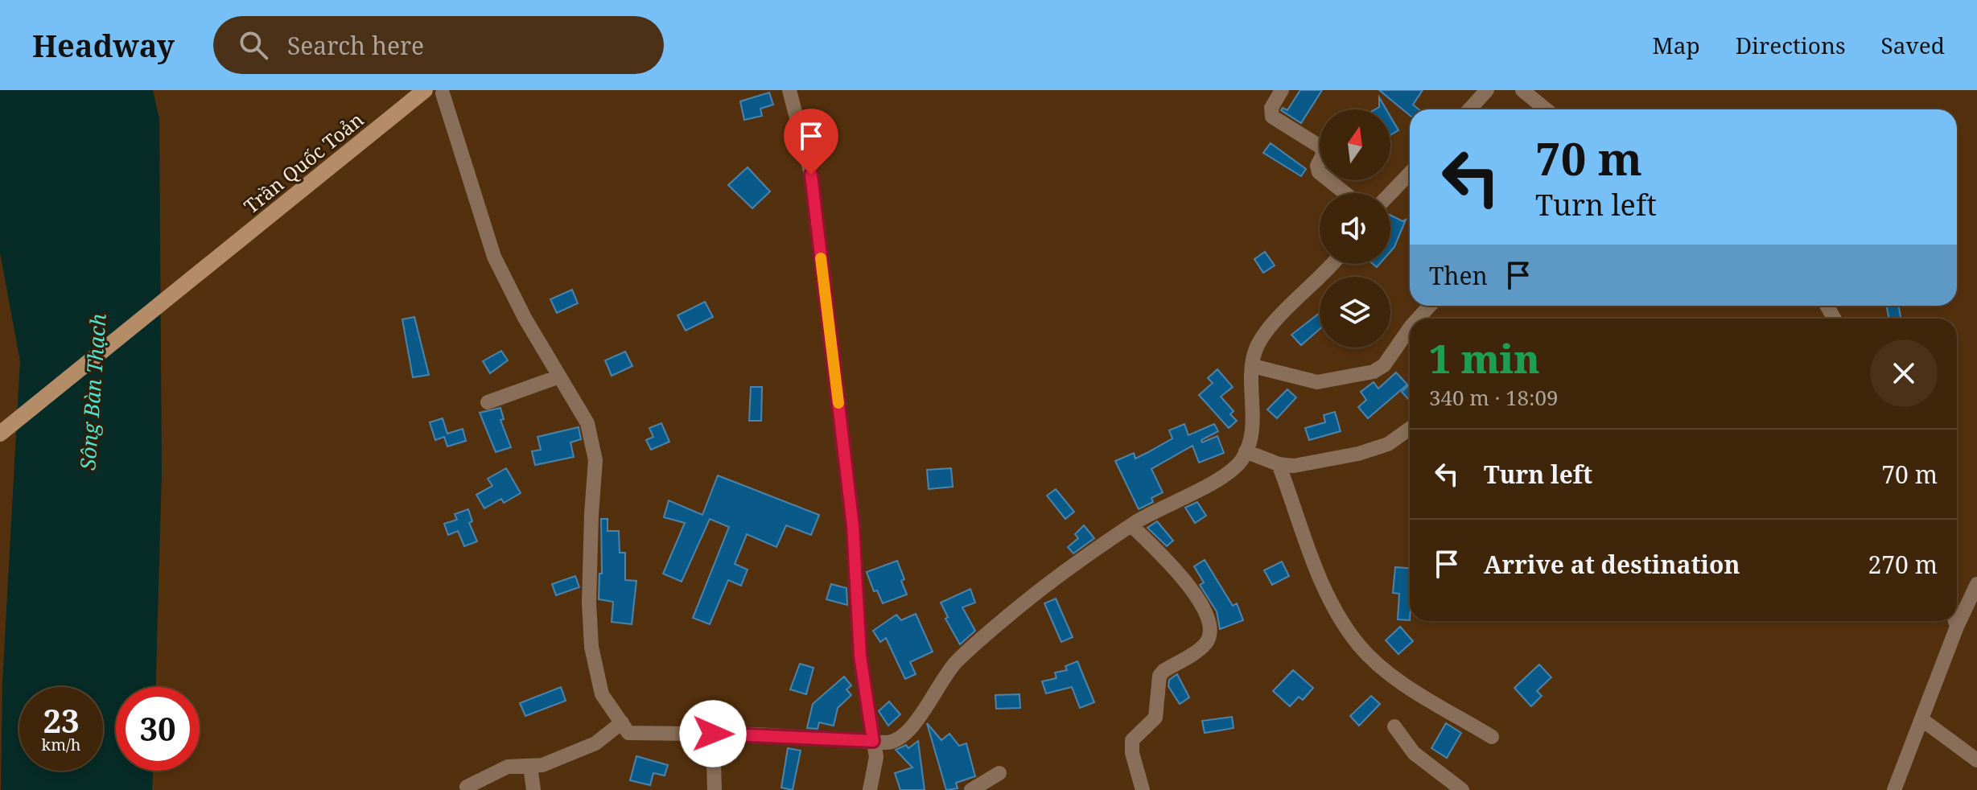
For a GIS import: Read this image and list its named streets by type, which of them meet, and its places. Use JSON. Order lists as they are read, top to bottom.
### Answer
{
  "streets": {
    "main road": ["Trần Quốc Toản"]
  },
  "water": ["Sông Bàn Thạch"],
  "north": "top",
  "page": {
    "header": "Headway",
    "search": "Search here",
    "nav": ["Map", "Directions", "Saved"],
    "turn": ["70 m", "Turn left"],
    "then": "Then",
    "heading": ["1 min", "340 m · 18:09"],
    "list": [
      {
        "name": "Turn left",
        "value": "70 m"
      },
      {
        "name": "Arrive at destination",
        "value": "270 m"
      }
    ],
    "speed": "23 km/h",
    "limit": "30"
  }
}
